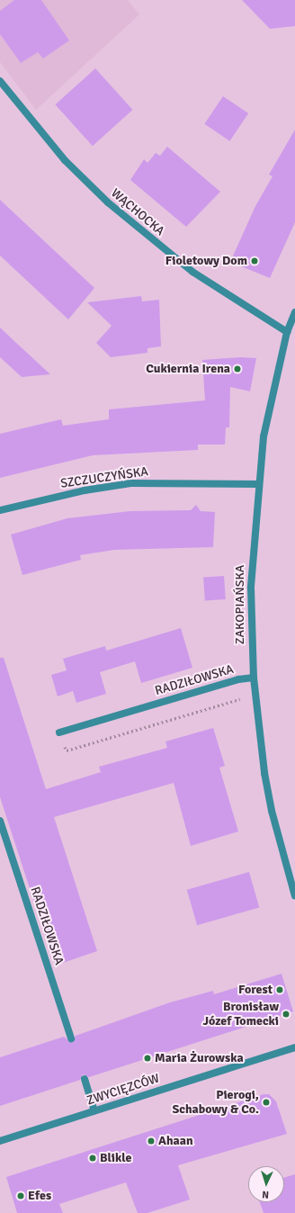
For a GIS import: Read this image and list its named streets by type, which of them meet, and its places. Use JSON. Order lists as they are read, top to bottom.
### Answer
{
  "streets": {
    "street": [
      "WĄCHOCKA",
      "SZCZUCZYŃSKA",
      "ZAKOPIAŃSKA",
      "RADZIŁOWSKA",
      "ZWYCIĘZCÓW"
    ]
  },
  "crossings": [
    ["WĄCHOCKA", "ZAKOPIAŃSKA"],
    ["SZCZUCZYŃSKA", "ZAKOPIAŃSKA"],
    ["ZAKOPIAŃSKA", "RADZIŁOWSKA"]
  ],
  "places": [
    "Fioletowy Dom",
    "Cukiernia Irena",
    "Forest",
    "Bronisław Józef Tomecki",
    "Maria Żurowska",
    "Pierogi, Schabowy & Co.",
    "Ahaan",
    "Blikle",
    "Efes"
  ],
  "north": "bottom"
}
